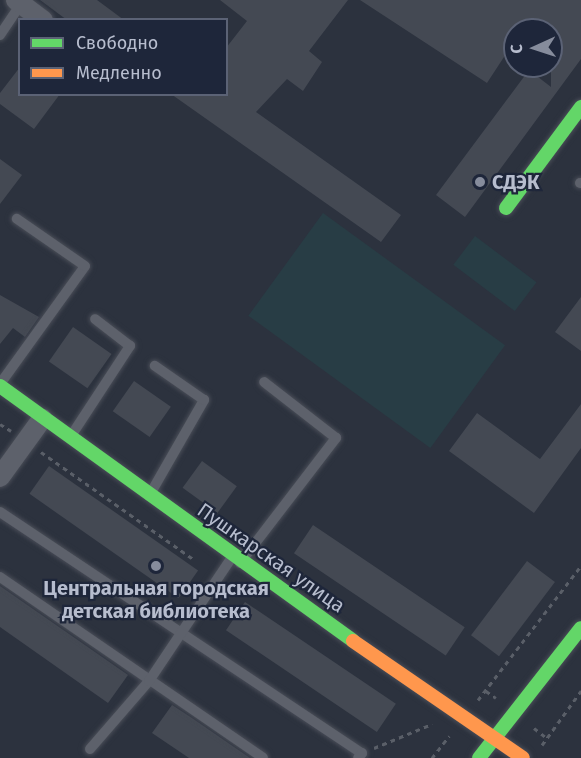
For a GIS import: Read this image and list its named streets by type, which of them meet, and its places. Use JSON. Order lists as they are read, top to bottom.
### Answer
{
  "streets": {
    "street": ["Пушкарская улица"]
  },
  "places": ["СДЭК", "Центральная городская детская библиотека"],
  "legend": ["Свободно", "Медленно"],
  "north": "left"
}
